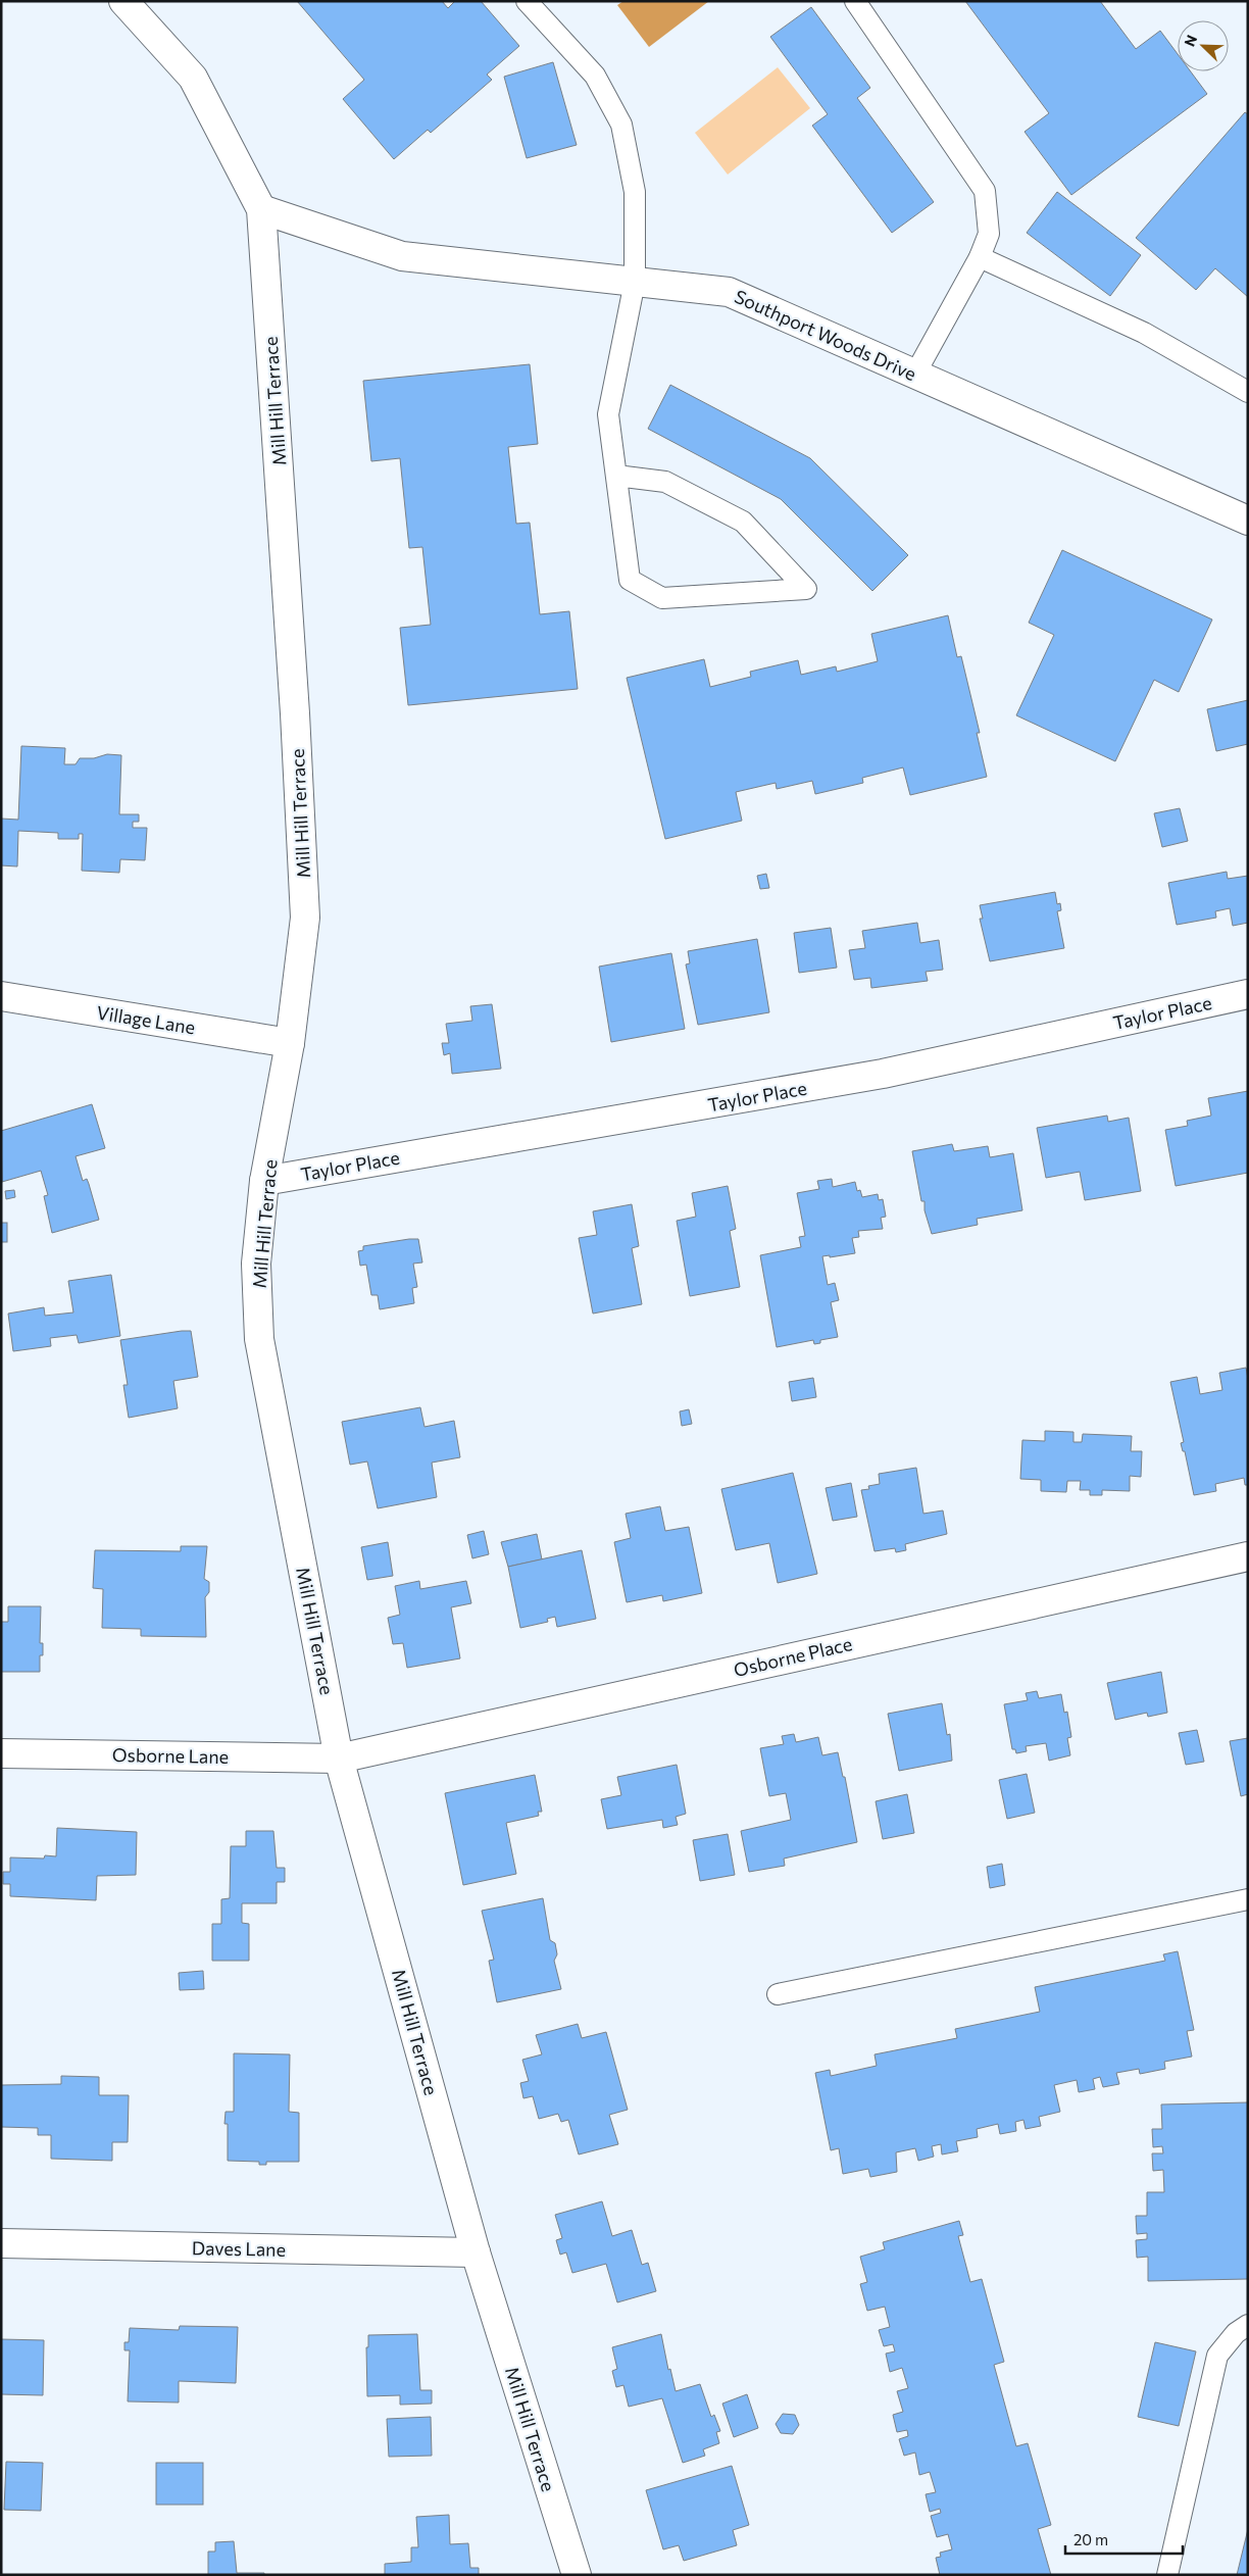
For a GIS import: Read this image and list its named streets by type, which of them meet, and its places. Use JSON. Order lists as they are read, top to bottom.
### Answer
{
  "streets": {
    "street": [
      "Southport Woods Drive",
      "Mill Hill Terrace",
      "Taylor Place",
      "Village Lane",
      "Osborne Place",
      "Osborne Lane",
      "Daves Lane"
    ]
  },
  "crossings": [
    ["Southport Woods Drive", "Mill Hill Terrace"],
    ["Mill Hill Terrace", "Taylor Place"],
    ["Mill Hill Terrace", "Village Lane"],
    ["Mill Hill Terrace", "Osborne Place"],
    ["Mill Hill Terrace", "Osborne Lane"],
    ["Mill Hill Terrace", "Daves Lane"],
    ["Osborne Place", "Osborne Lane"]
  ],
  "scale_bar": "20 m",
  "north": "top left"
}
